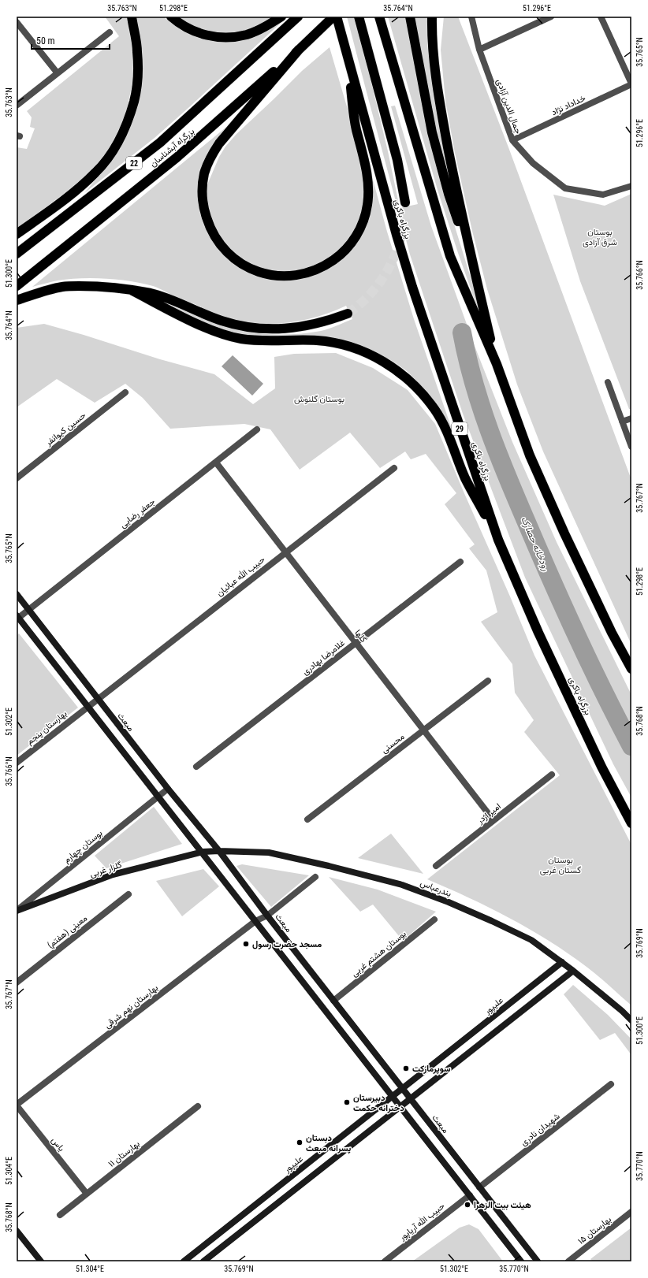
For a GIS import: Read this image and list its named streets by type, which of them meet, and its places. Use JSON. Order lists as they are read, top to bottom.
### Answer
{
  "streets": {
    "highway": [
      "بزرگراه آبشناسان",
      "22",
      "بزرگراه باکری",
      "29"
    ],
    "street": [
      "خداداد نژاد",
      "جمال الدین آزادی",
      "حسین کیوانفر",
      "جعفر رضایی",
      "حبیب الله عبائیان",
      "گلها",
      "غلامرضا بهادری",
      "مبعث",
      "بهارستان پنجم",
      "محسنی",
      "امیر اژدر",
      "بوستان چهارم",
      "گلزار غربی",
      "بندرعباس",
      "معینی (هفتم)",
      "بوستان هشتم غربی",
      "علیپور",
      "بهارستان نهم شرقی",
      "شهیدان نادری",
      "یاس",
      "بهارستان ۱۱",
      "حبیب الله آریاپور",
      "بهارستان ۱۵"
    ]
  },
  "crossings": [
    ["خداداد نژاد", "جمال الدین آزادی"],
    ["بزرگراه آبشناسان", "بزرگراه باکری"],
    ["جعفر رضایی", "گلها"],
    ["جعفر رضایی", "مبعث"],
    ["حبیب الله عبائیان", "گلها"],
    ["حبیب الله عبائیان", "مبعث"],
    ["حبیب الله عبائیان", "بهارستان پنجم"],
    ["گلها", "غلامرضا بهادری"],
    ["گلها", "محسنی"],
    ["گلها", "امیر اژدر"],
    ["مبعث", "بوستان چهارم"],
    ["مبعث", "بندرعباس"],
    ["مبعث", "بوستان هشتم غربی"],
    ["مبعث", "علیپور"],
    ["مبعث", "بهارستان نهم شرقی"],
    ["مبعث", "شهیدان نادری"],
    ["بوستان چهارم", "گلزار غربی"],
    ["گلزار غربی", "بندرعباس"],
    ["بندرعباس", "علیپور"],
    ["بهارستان نهم شرقی", "یاس"],
    ["یاس", "بهارستان ۱۱"]
  ],
  "water": ["رودخانه حصارک"],
  "parks": ["بوستان شرق آزادی", "بوستان گلنوش", "بوستان گستان غربی"],
  "places": [
    "مسجد حضرت رسول",
    "سوپرمارکت",
    "دبیرستان دخترانه حکمت",
    "دبستان پسرانه مبعث",
    "هیئت بیت الزهرا"
  ],
  "scale_bar": "50 m",
  "coordinates": [
    "35.763°N",
    "51.298°E",
    "35.764°N",
    "51.296°E",
    "35.765°N",
    "51.300°E",
    "35.766°N",
    "35.767°N",
    "35.768°N",
    "51.302°E",
    "35.769°N",
    "35.770°N",
    "51.304°E"
  ]
}
